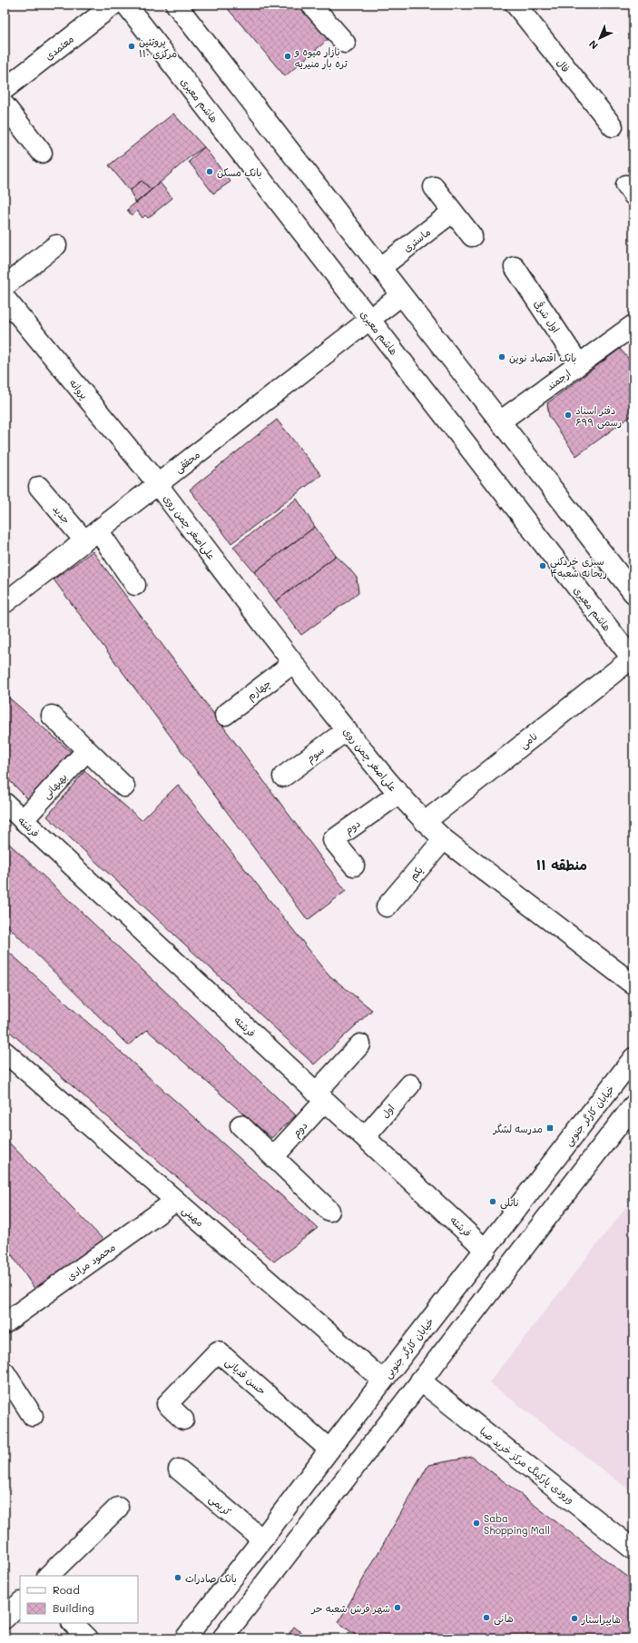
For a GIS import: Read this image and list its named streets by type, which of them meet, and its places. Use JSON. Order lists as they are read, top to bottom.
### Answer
{
  "streets": {
    "street": [
      "معتمدی",
      "فال",
      "هاشم معیری",
      "ماستری",
      "اول شرقی",
      "ارجمند",
      "پروانه",
      "محققی",
      "جدید",
      "علی‌اصغر چمن روی",
      "چهارم",
      "نامی",
      "سوم",
      "بهبهانی",
      "فرشته",
      "دوم",
      "یکم",
      "اول",
      "خیابان کارگر جنوبی",
      "مهینی",
      "محمود مرادی",
      "حسن قدیانی",
      "ورودی پارکینگ مرکز خرید صبا",
      "کریمی"
    ]
  },
  "crossings": [
    ["هاشم معیری", "محققی"],
    ["هاشم معیری", "نامی"],
    ["اول شرقی", "ارجمند"],
    ["پروانه", "محققی"],
    ["پروانه", "علی‌اصغر چمن روی"],
    ["محققی", "جدید"],
    ["محققی", "علی‌اصغر چمن روی"],
    ["علی‌اصغر چمن روی", "چهارم"],
    ["علی‌اصغر چمن روی", "نامی"],
    ["علی‌اصغر چمن روی", "سوم"],
    ["علی‌اصغر چمن روی", "دوم"],
    ["علی‌اصغر چمن روی", "یکم"],
    ["بهبهانی", "فرشته"],
    ["فرشته", "دوم"],
    ["فرشته", "اول"],
    ["فرشته", "خیابان کارگر جنوبی"],
    ["خیابان کارگر جنوبی", "مهینی"],
    ["خیابان کارگر جنوبی", "حسن قدیانی"],
    ["خیابان کارگر جنوبی", "کریمی"],
    ["مهینی", "محمود مرادی"]
  ],
  "districts": ["منطقه ۱۱"],
  "places": {
    "other": [
      "پروتئین مرکزی ۱۱۰",
      "بازار میوه و تره بار منیریه",
      "بانک مسکن",
      "بانک اقتصاد نوین",
      "دفتر اسناد رسمی ۶۹۹",
      "سبزی خردکنی ریحانه شعبه۴",
      "ناتلی",
      "Saba Shopping Mall",
      "بانک صادرات",
      "شهر فرش شعبه حر",
      "هانی",
      "هایپراستار"
    ],
    "transit": ["مدرسه لشگر"]
  },
  "legend": ["Road", "Building"],
  "north": "bottom left"
}
